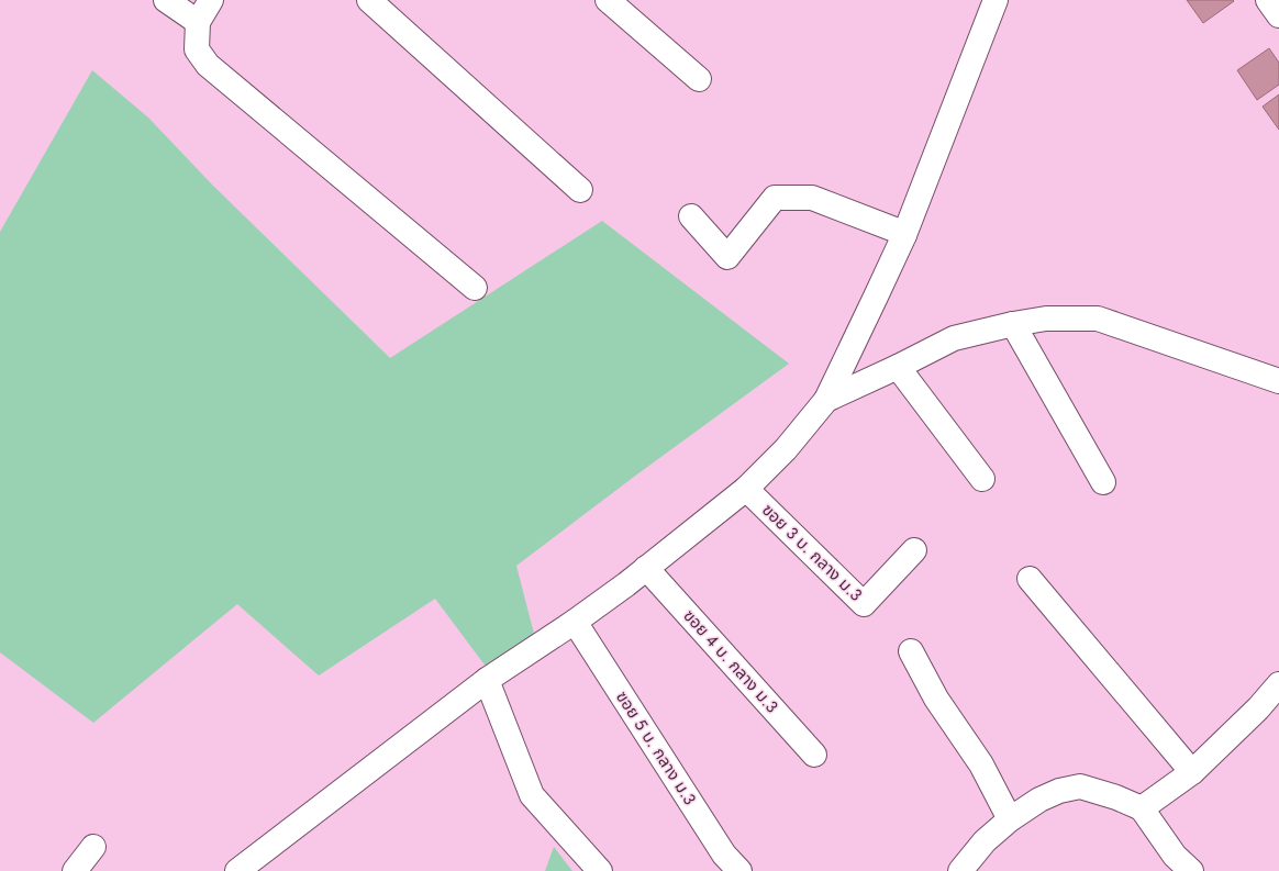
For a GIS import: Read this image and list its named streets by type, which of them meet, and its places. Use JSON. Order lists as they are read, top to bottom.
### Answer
{
  "streets": {
    "street": ["ฃอย 3 บ. กลาง ม.3", "ฃอย 4 บ. กลาง ม.3", "ฃอย 5 บ. กลาง ม.3"]
  }
}
